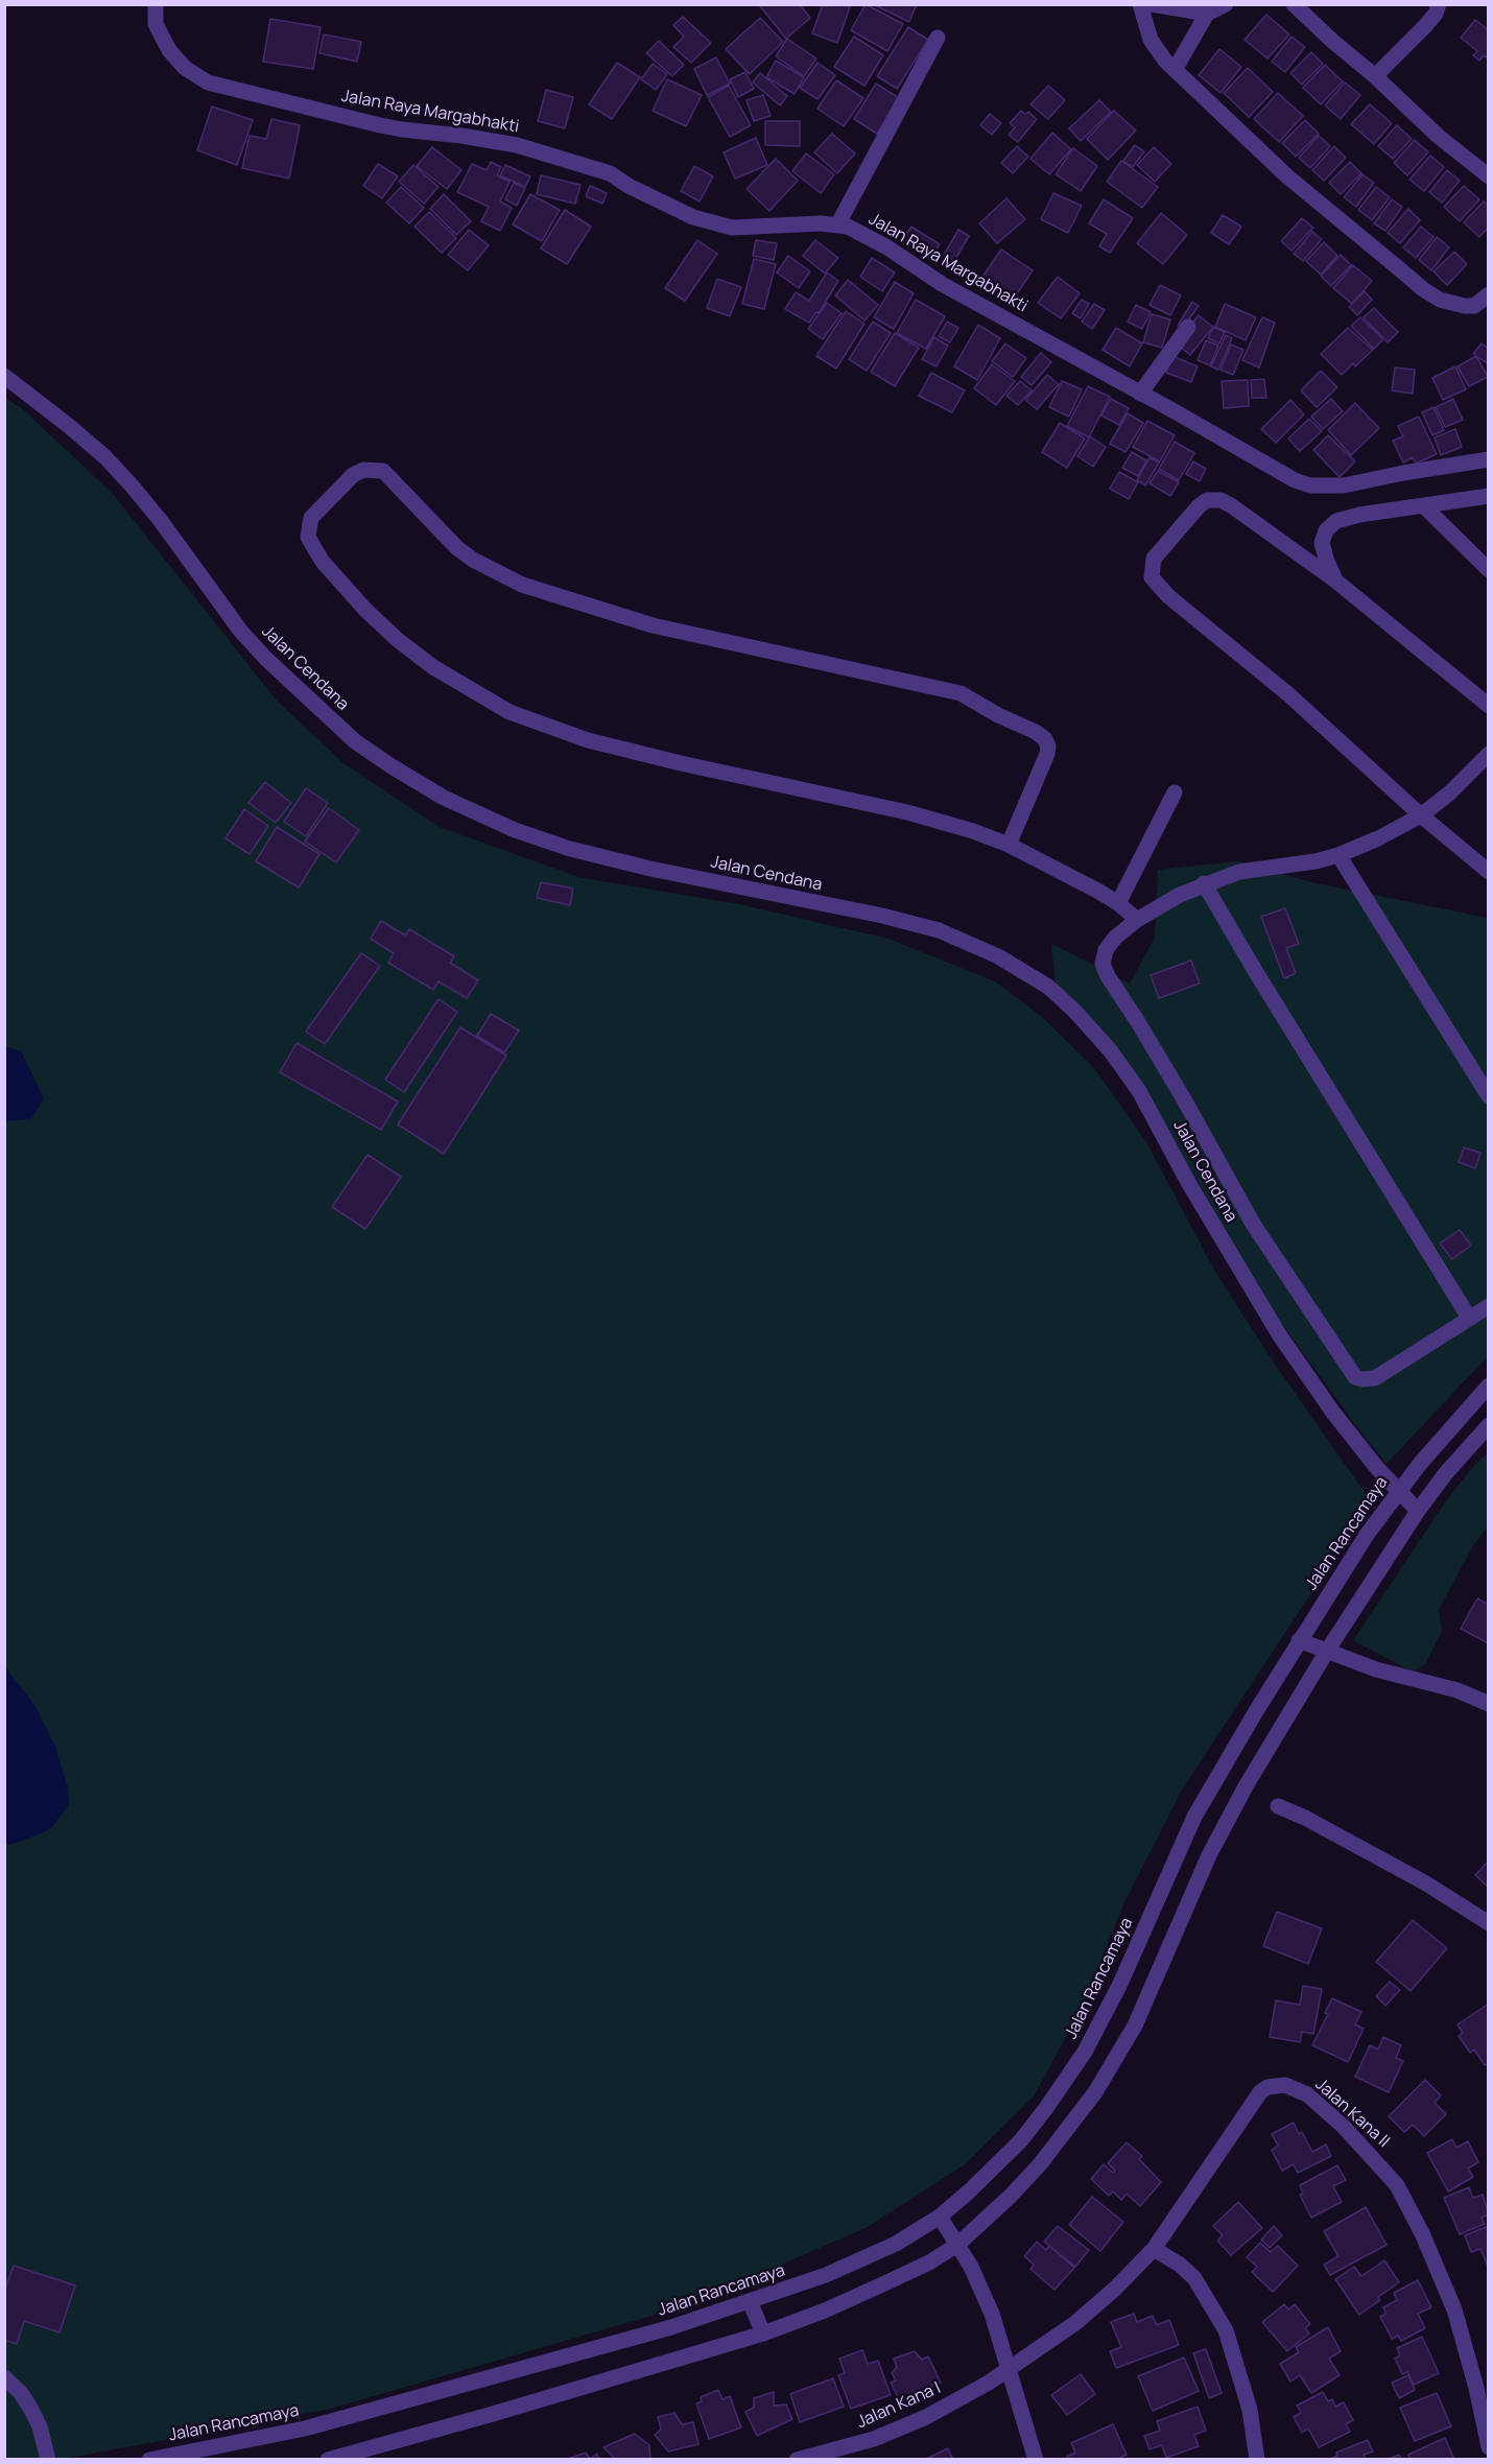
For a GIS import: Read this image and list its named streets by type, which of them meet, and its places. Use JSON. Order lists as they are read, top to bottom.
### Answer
{
  "streets": {
    "street": [
      "Jalan Raya Margabhakti",
      "Jalan Cendana",
      "Jalan Rancamaya",
      "Jalan Kana II",
      "Jalan Kana I"
    ]
  },
  "crossings": [
    ["Jalan Cendana", "Jalan Rancamaya"],
    ["Jalan Kana II", "Jalan Kana I"]
  ]
}
